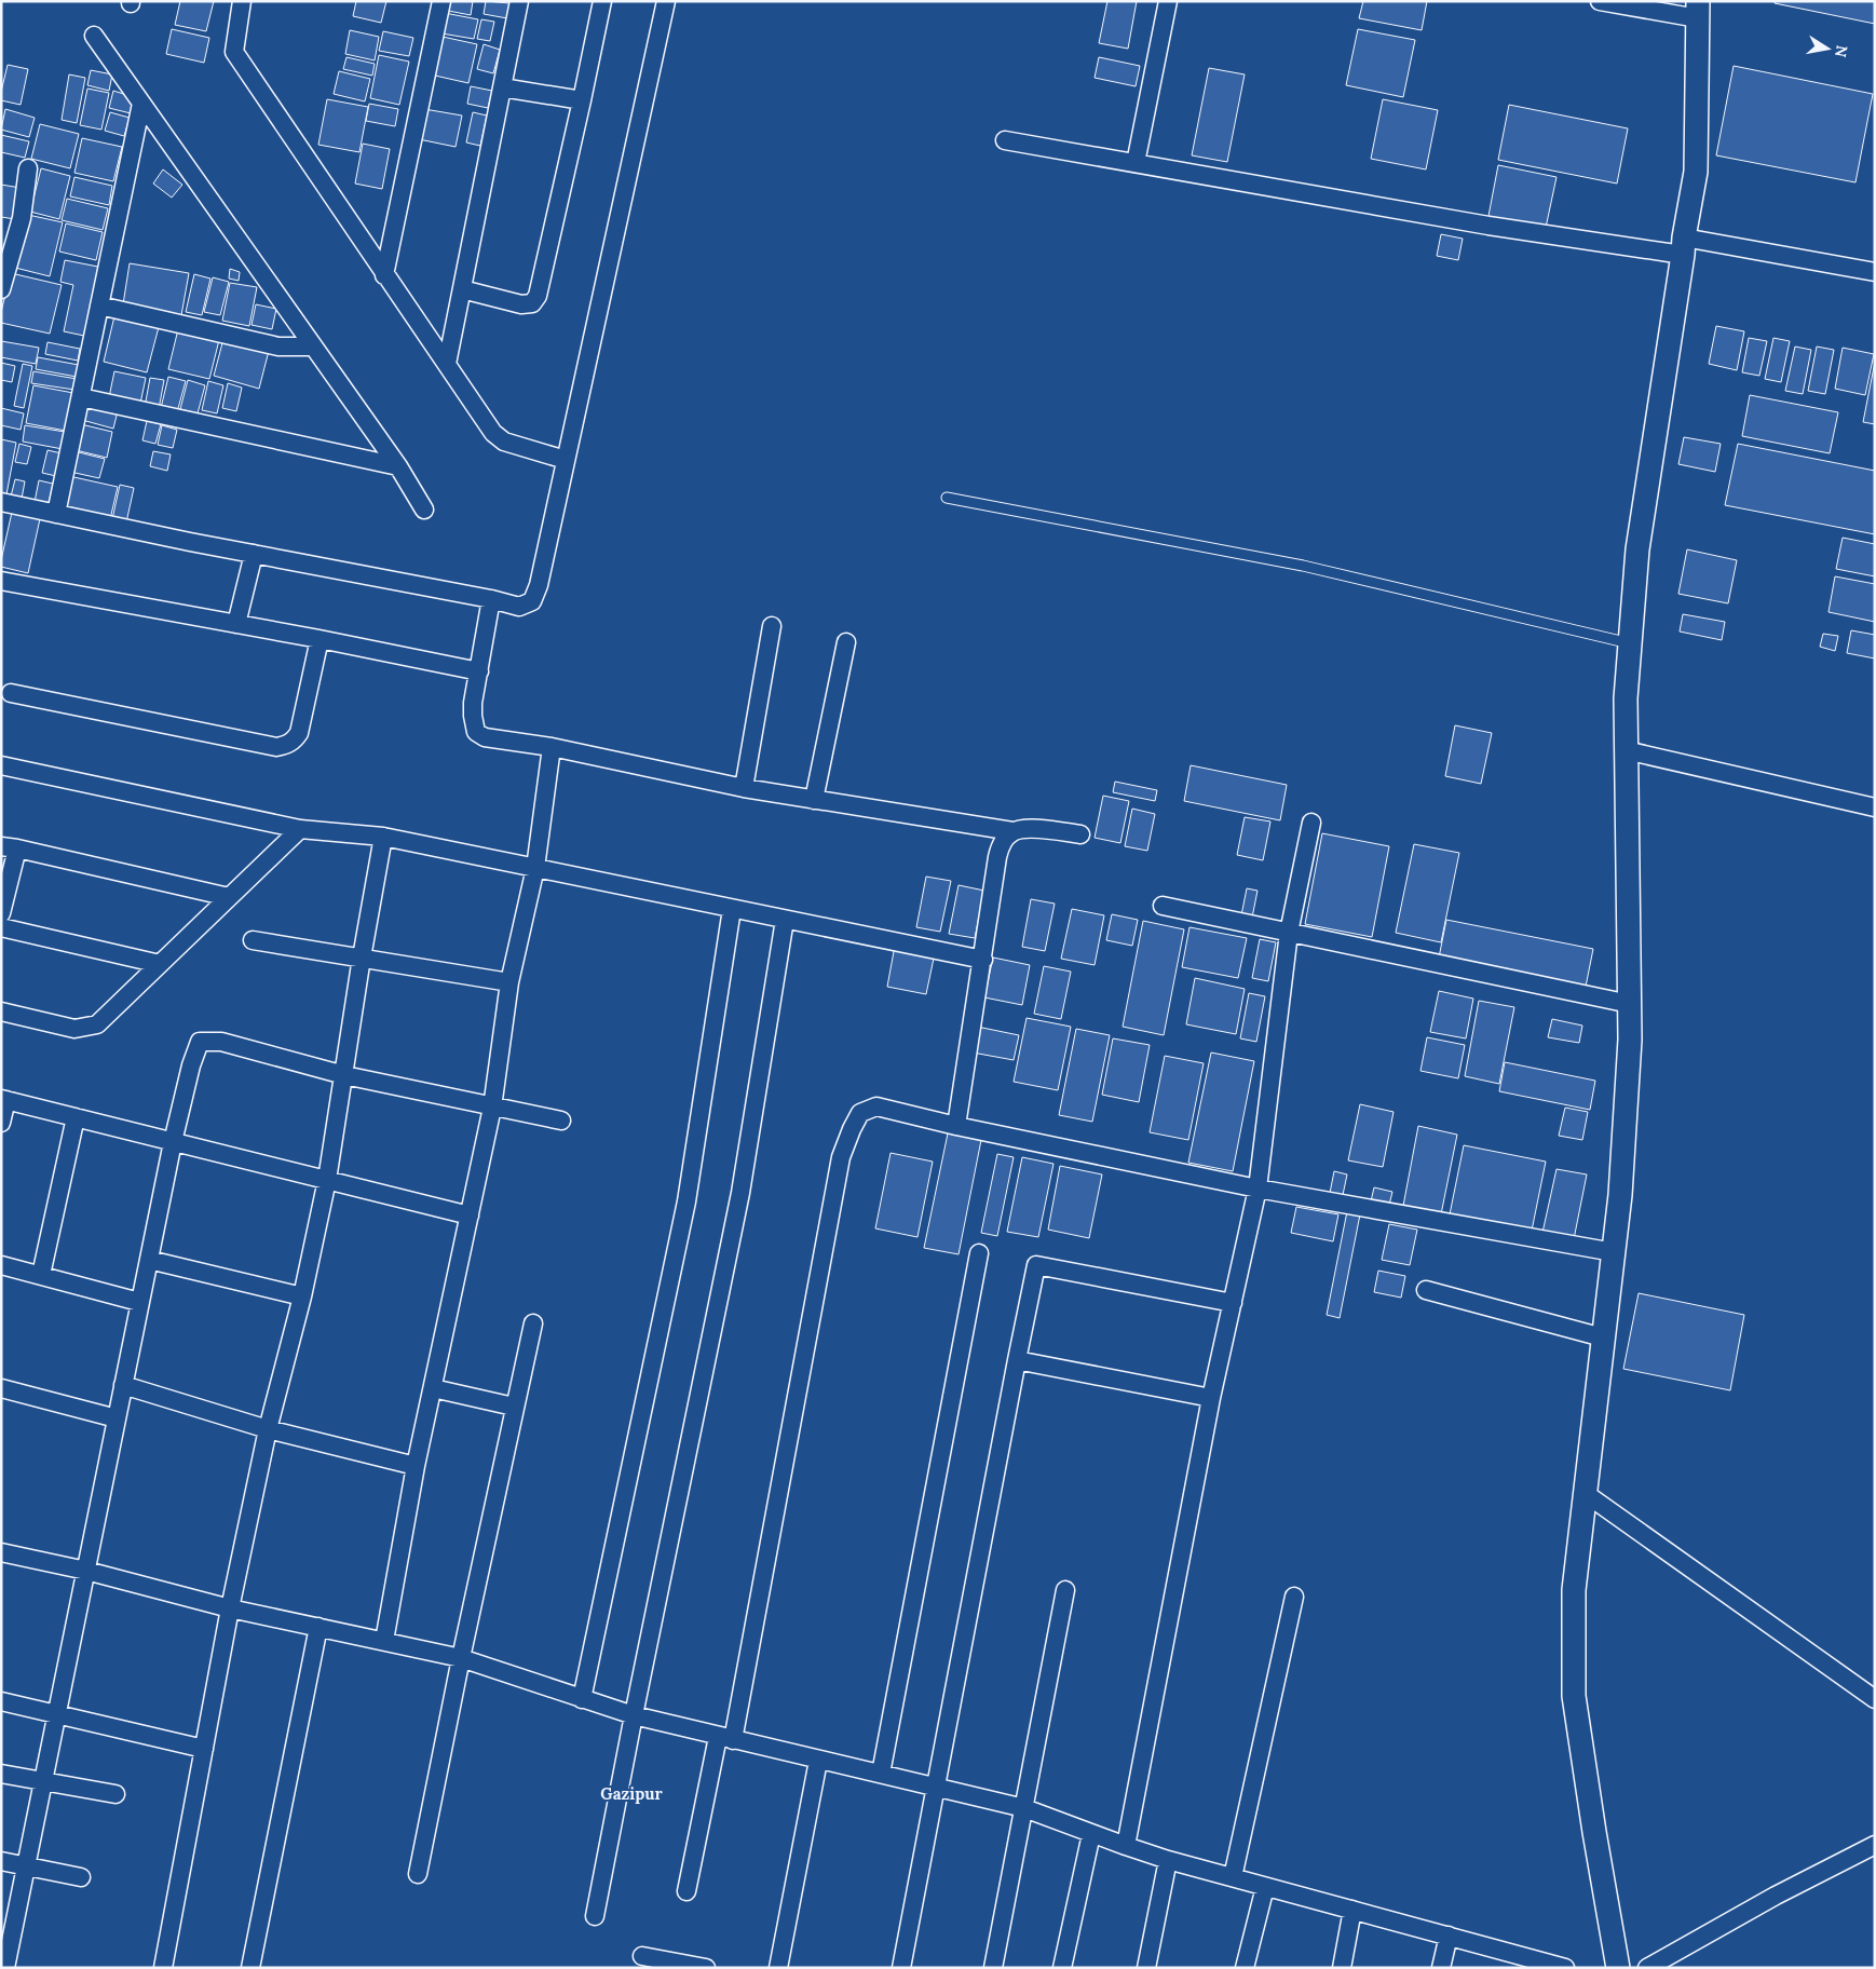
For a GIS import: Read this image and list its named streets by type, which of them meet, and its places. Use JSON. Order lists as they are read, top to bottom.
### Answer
{
  "districts": ["Gazipur"],
  "north": "right"
}
